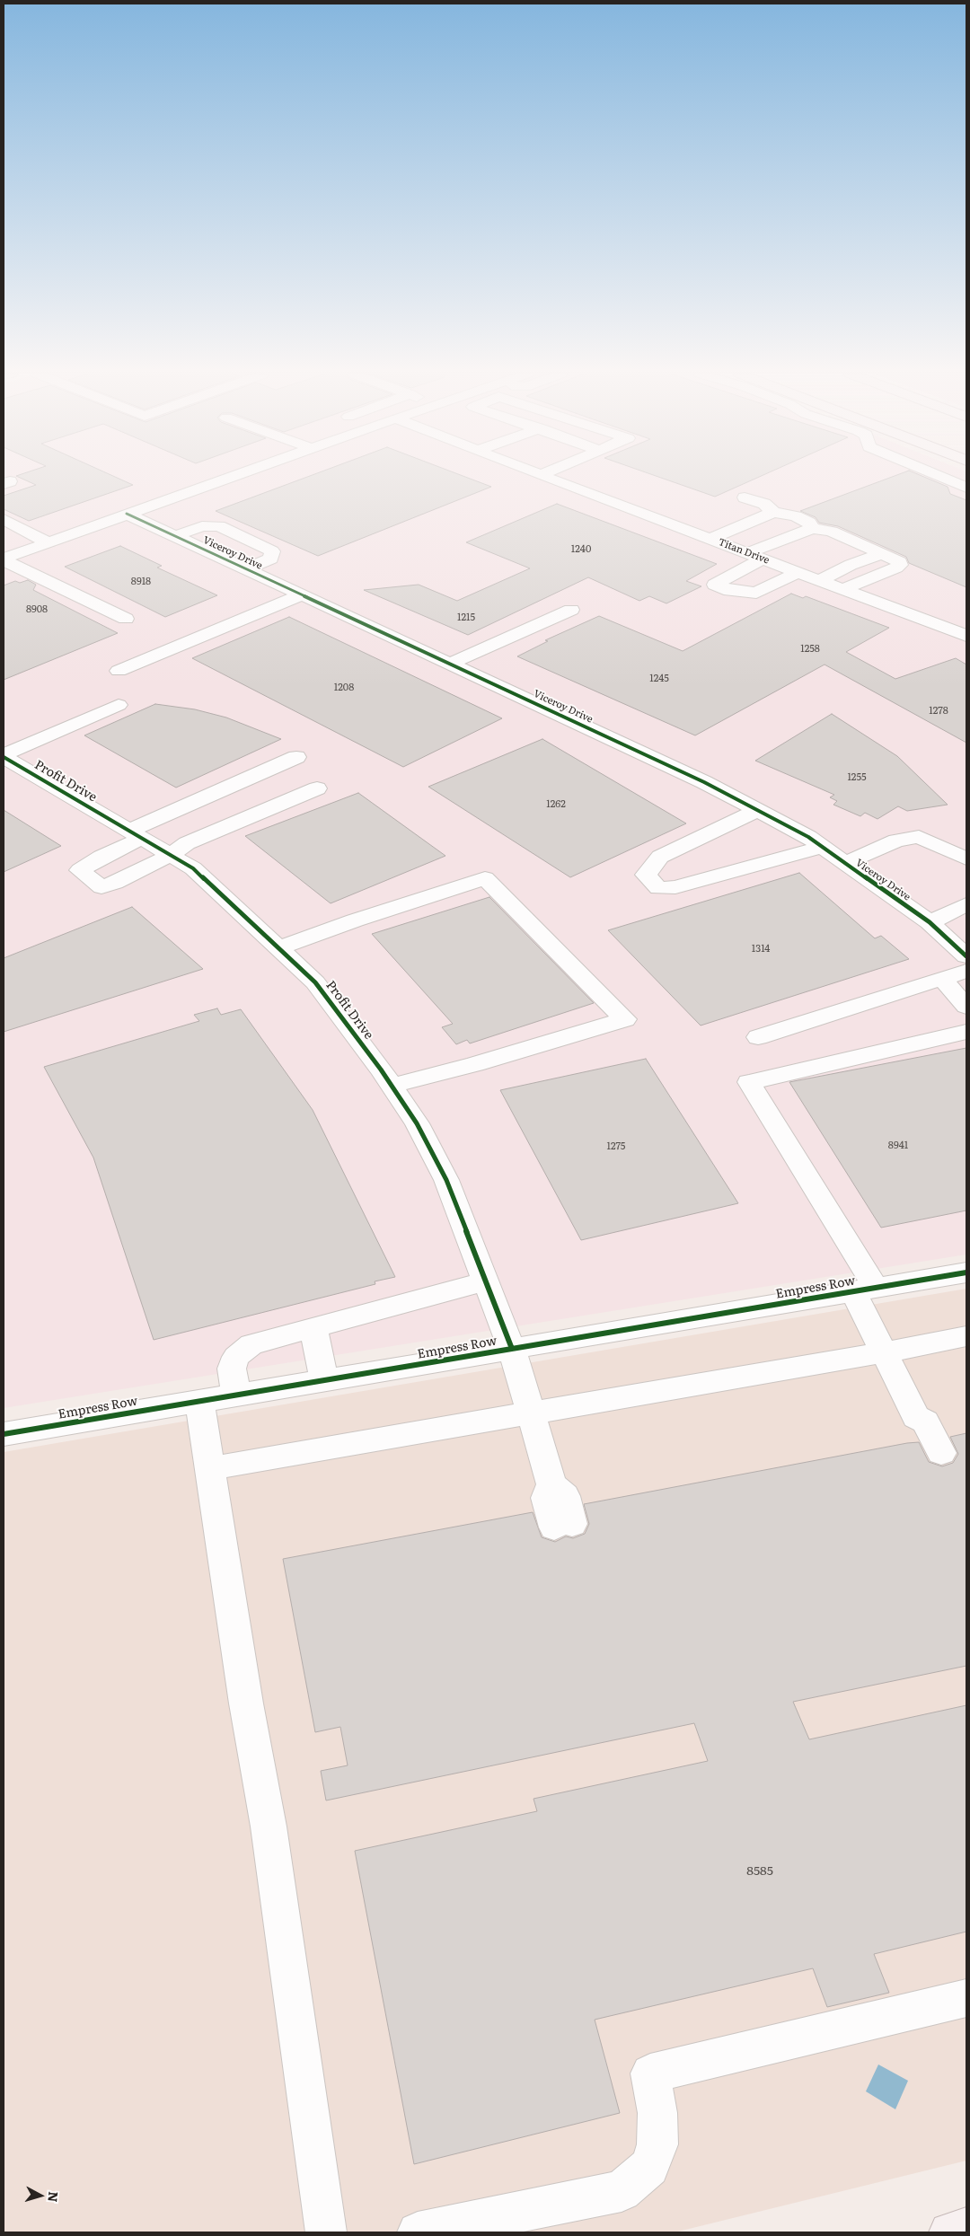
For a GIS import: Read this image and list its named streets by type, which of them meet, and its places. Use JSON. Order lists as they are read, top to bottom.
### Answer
{
  "streets": {
    "street": [
      "Titan Drive",
      "Viceroy Drive",
      "Profit Drive",
      "Empress Row"
    ]
  },
  "crossings": [
    ["Profit Drive", "Empress Row"]
  ],
  "house_numbers": [
    "1240",
    "8918",
    "8908",
    "1215",
    "1258",
    "1245",
    "1208",
    "1278",
    "1255",
    "1262",
    "1314",
    "8941",
    "1275",
    "8585"
  ],
  "north": "right"
}
